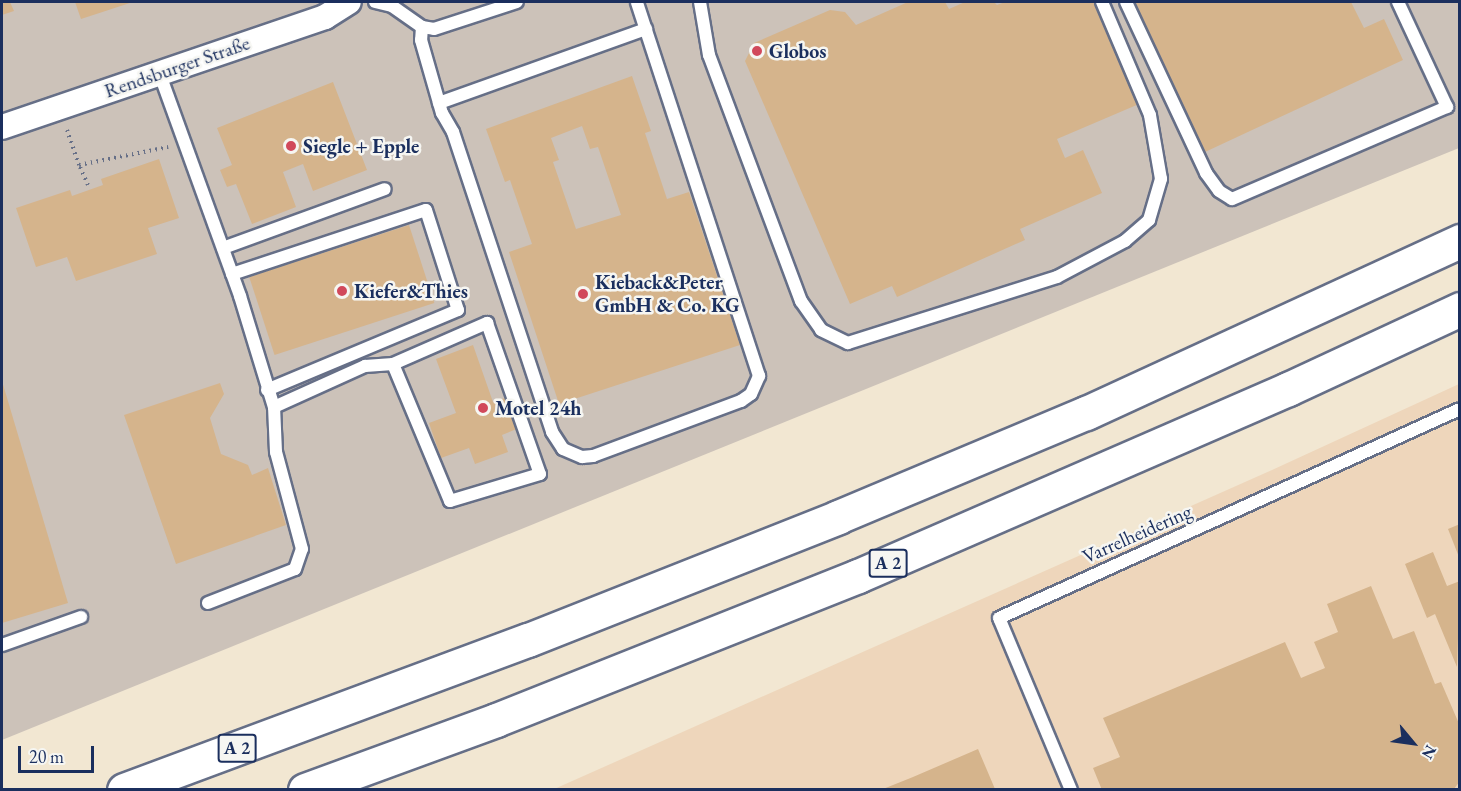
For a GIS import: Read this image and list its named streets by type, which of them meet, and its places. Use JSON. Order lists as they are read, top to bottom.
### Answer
{
  "streets": {
    "highway": ["A 2"],
    "street": ["Rendsburger Straße"],
    "lane": ["Varrelheidering"]
  },
  "places": [
    "Globos",
    "Siegle + Epple",
    "Kiefer&Thies",
    "Kieback&Peter GmbH & Co. KG",
    "Motel 24h"
  ],
  "scale_bar": "20 m",
  "north": "bottom right"
}
